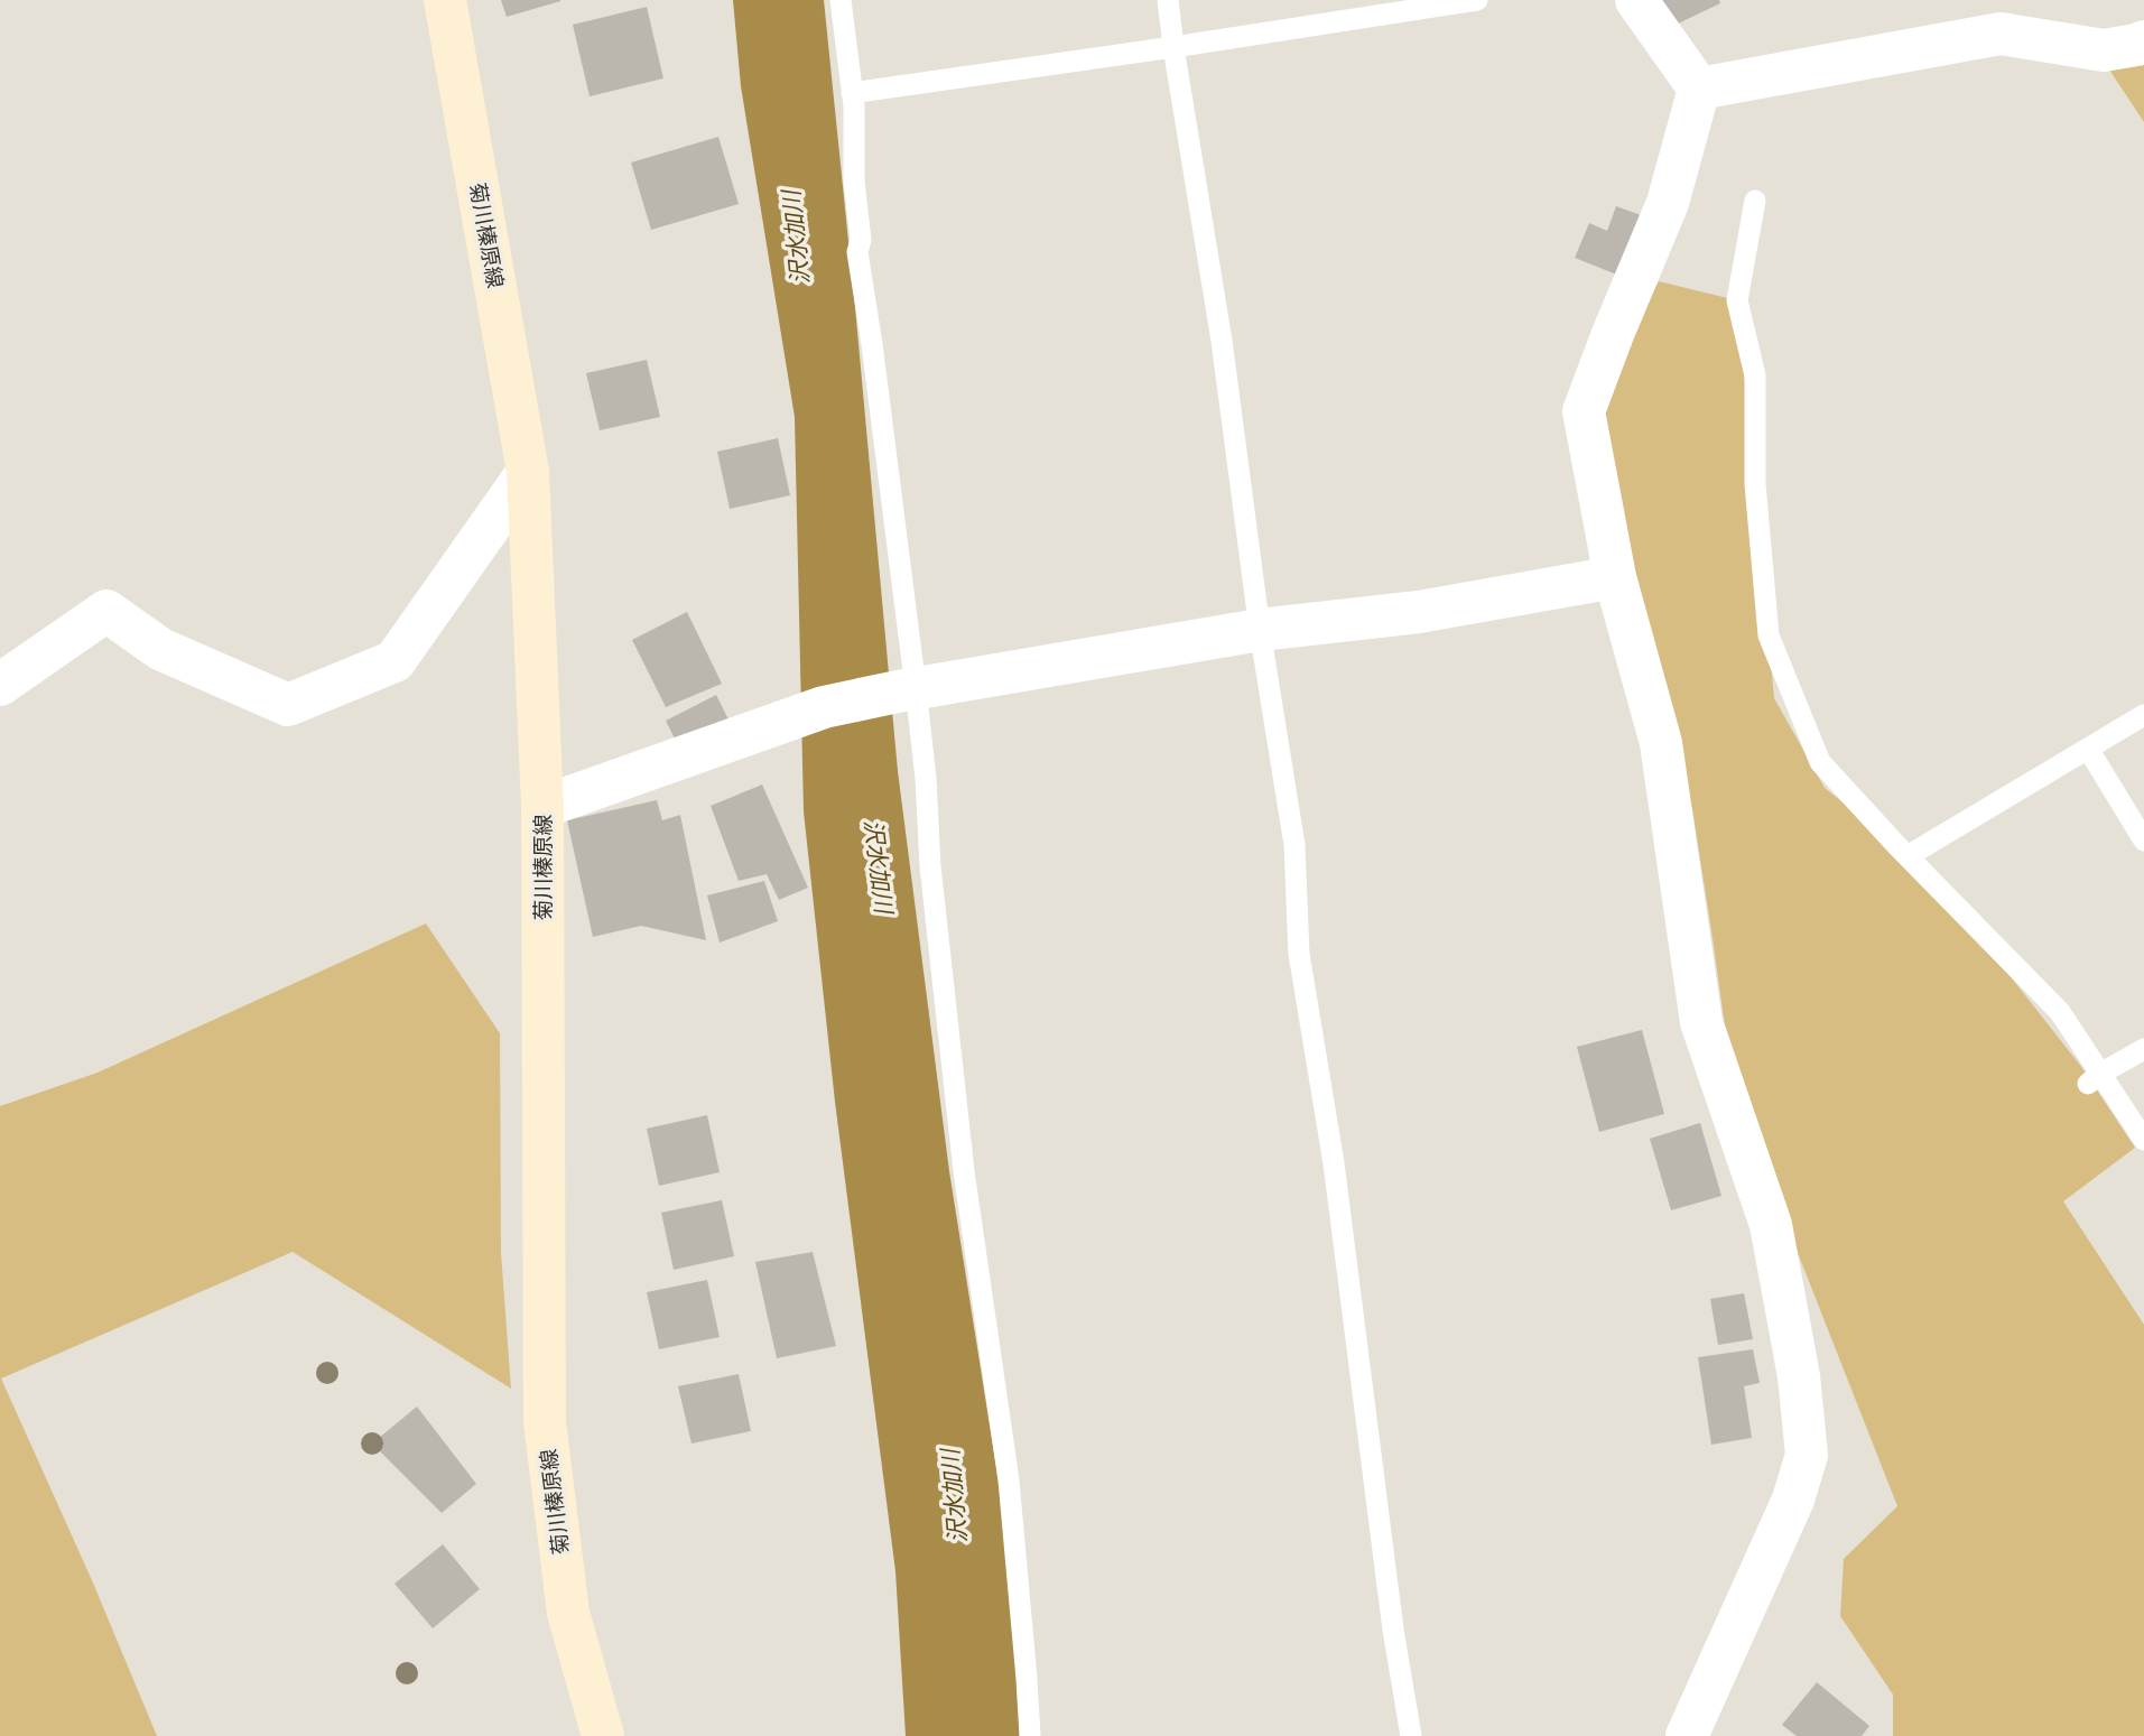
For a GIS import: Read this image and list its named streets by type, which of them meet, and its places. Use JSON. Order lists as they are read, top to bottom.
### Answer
{
  "streets": {
    "main road": ["菊川榛原線"]
  },
  "water": ["沢水加川"]
}
